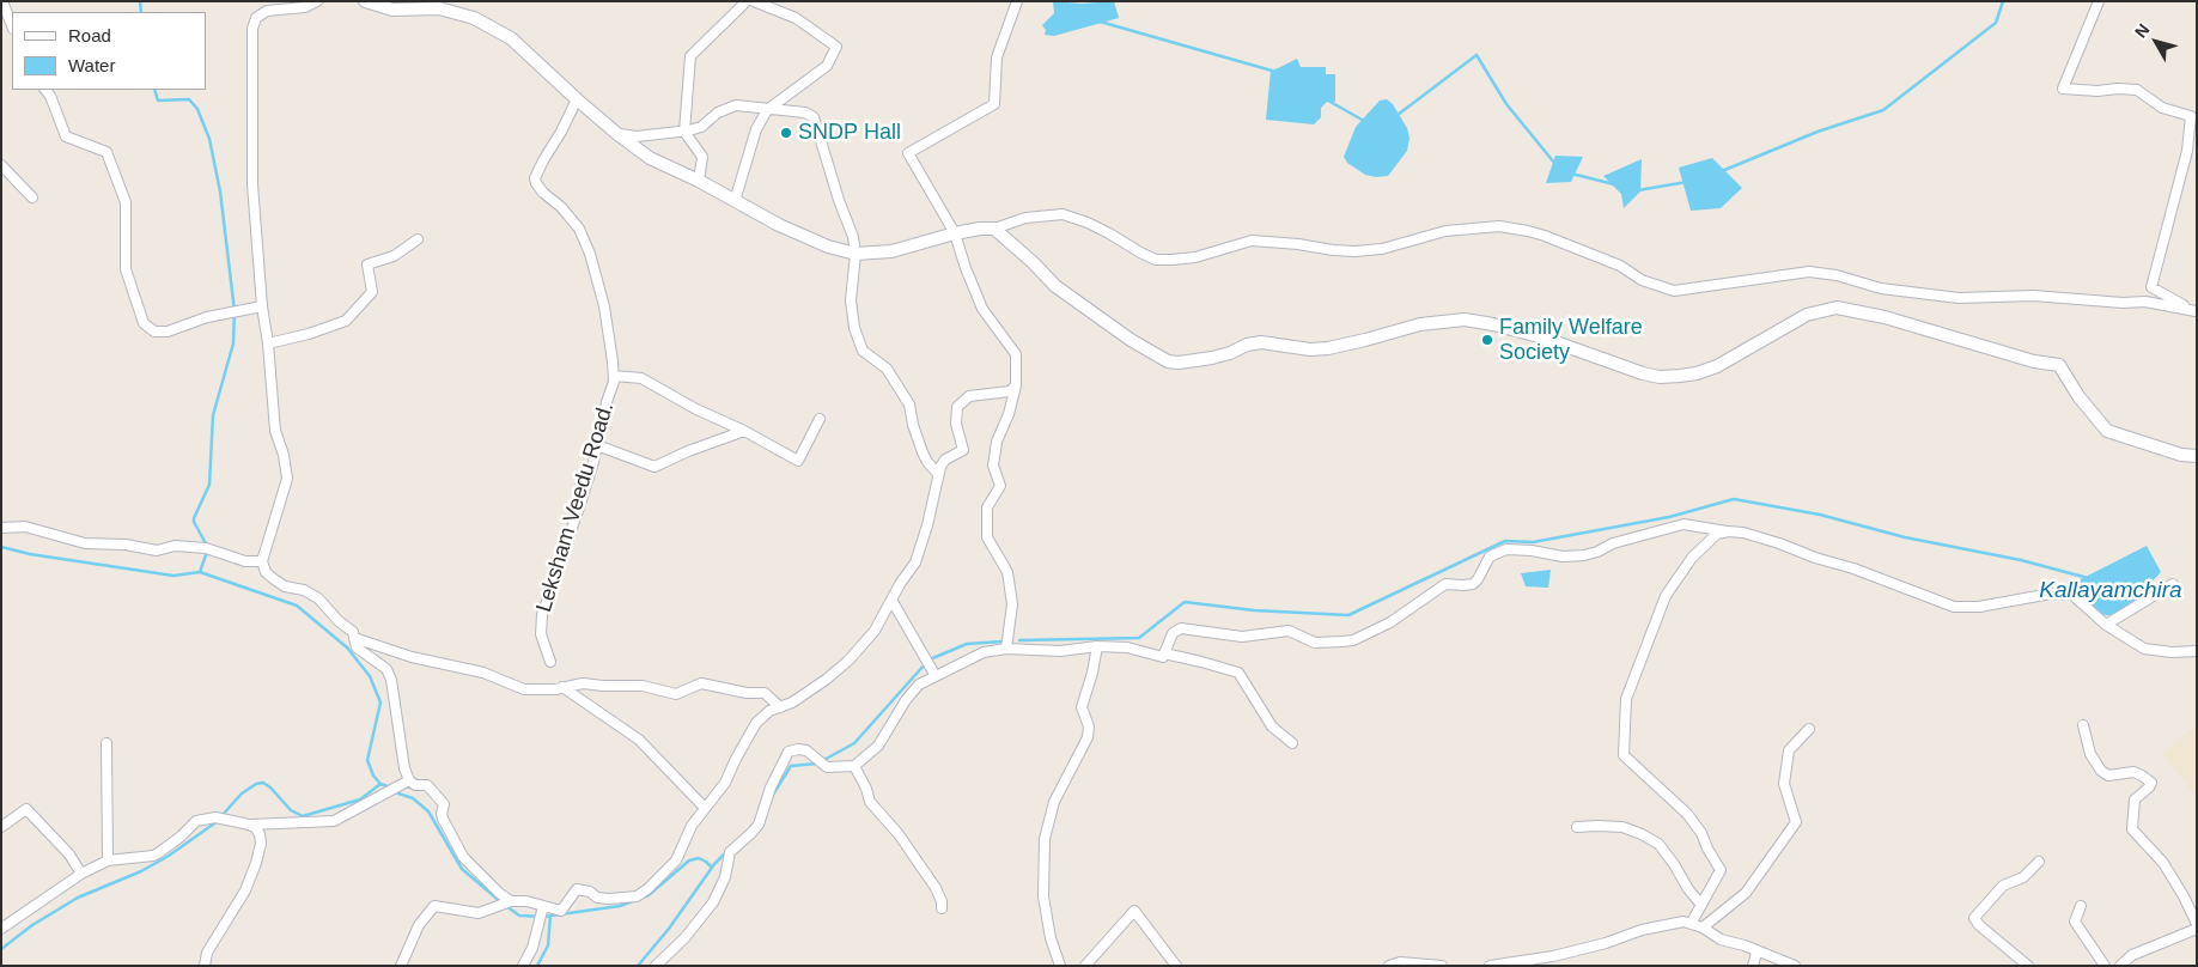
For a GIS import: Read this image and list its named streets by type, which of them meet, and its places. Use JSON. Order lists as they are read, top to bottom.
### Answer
{
  "streets": {
    "street": ["Leksham Veedu Road."]
  },
  "water": ["Kallayamchira"],
  "places": ["SNDP Hall", "Family Welfare Society"],
  "legend": ["Road", "Water"],
  "north": "top left"
}
